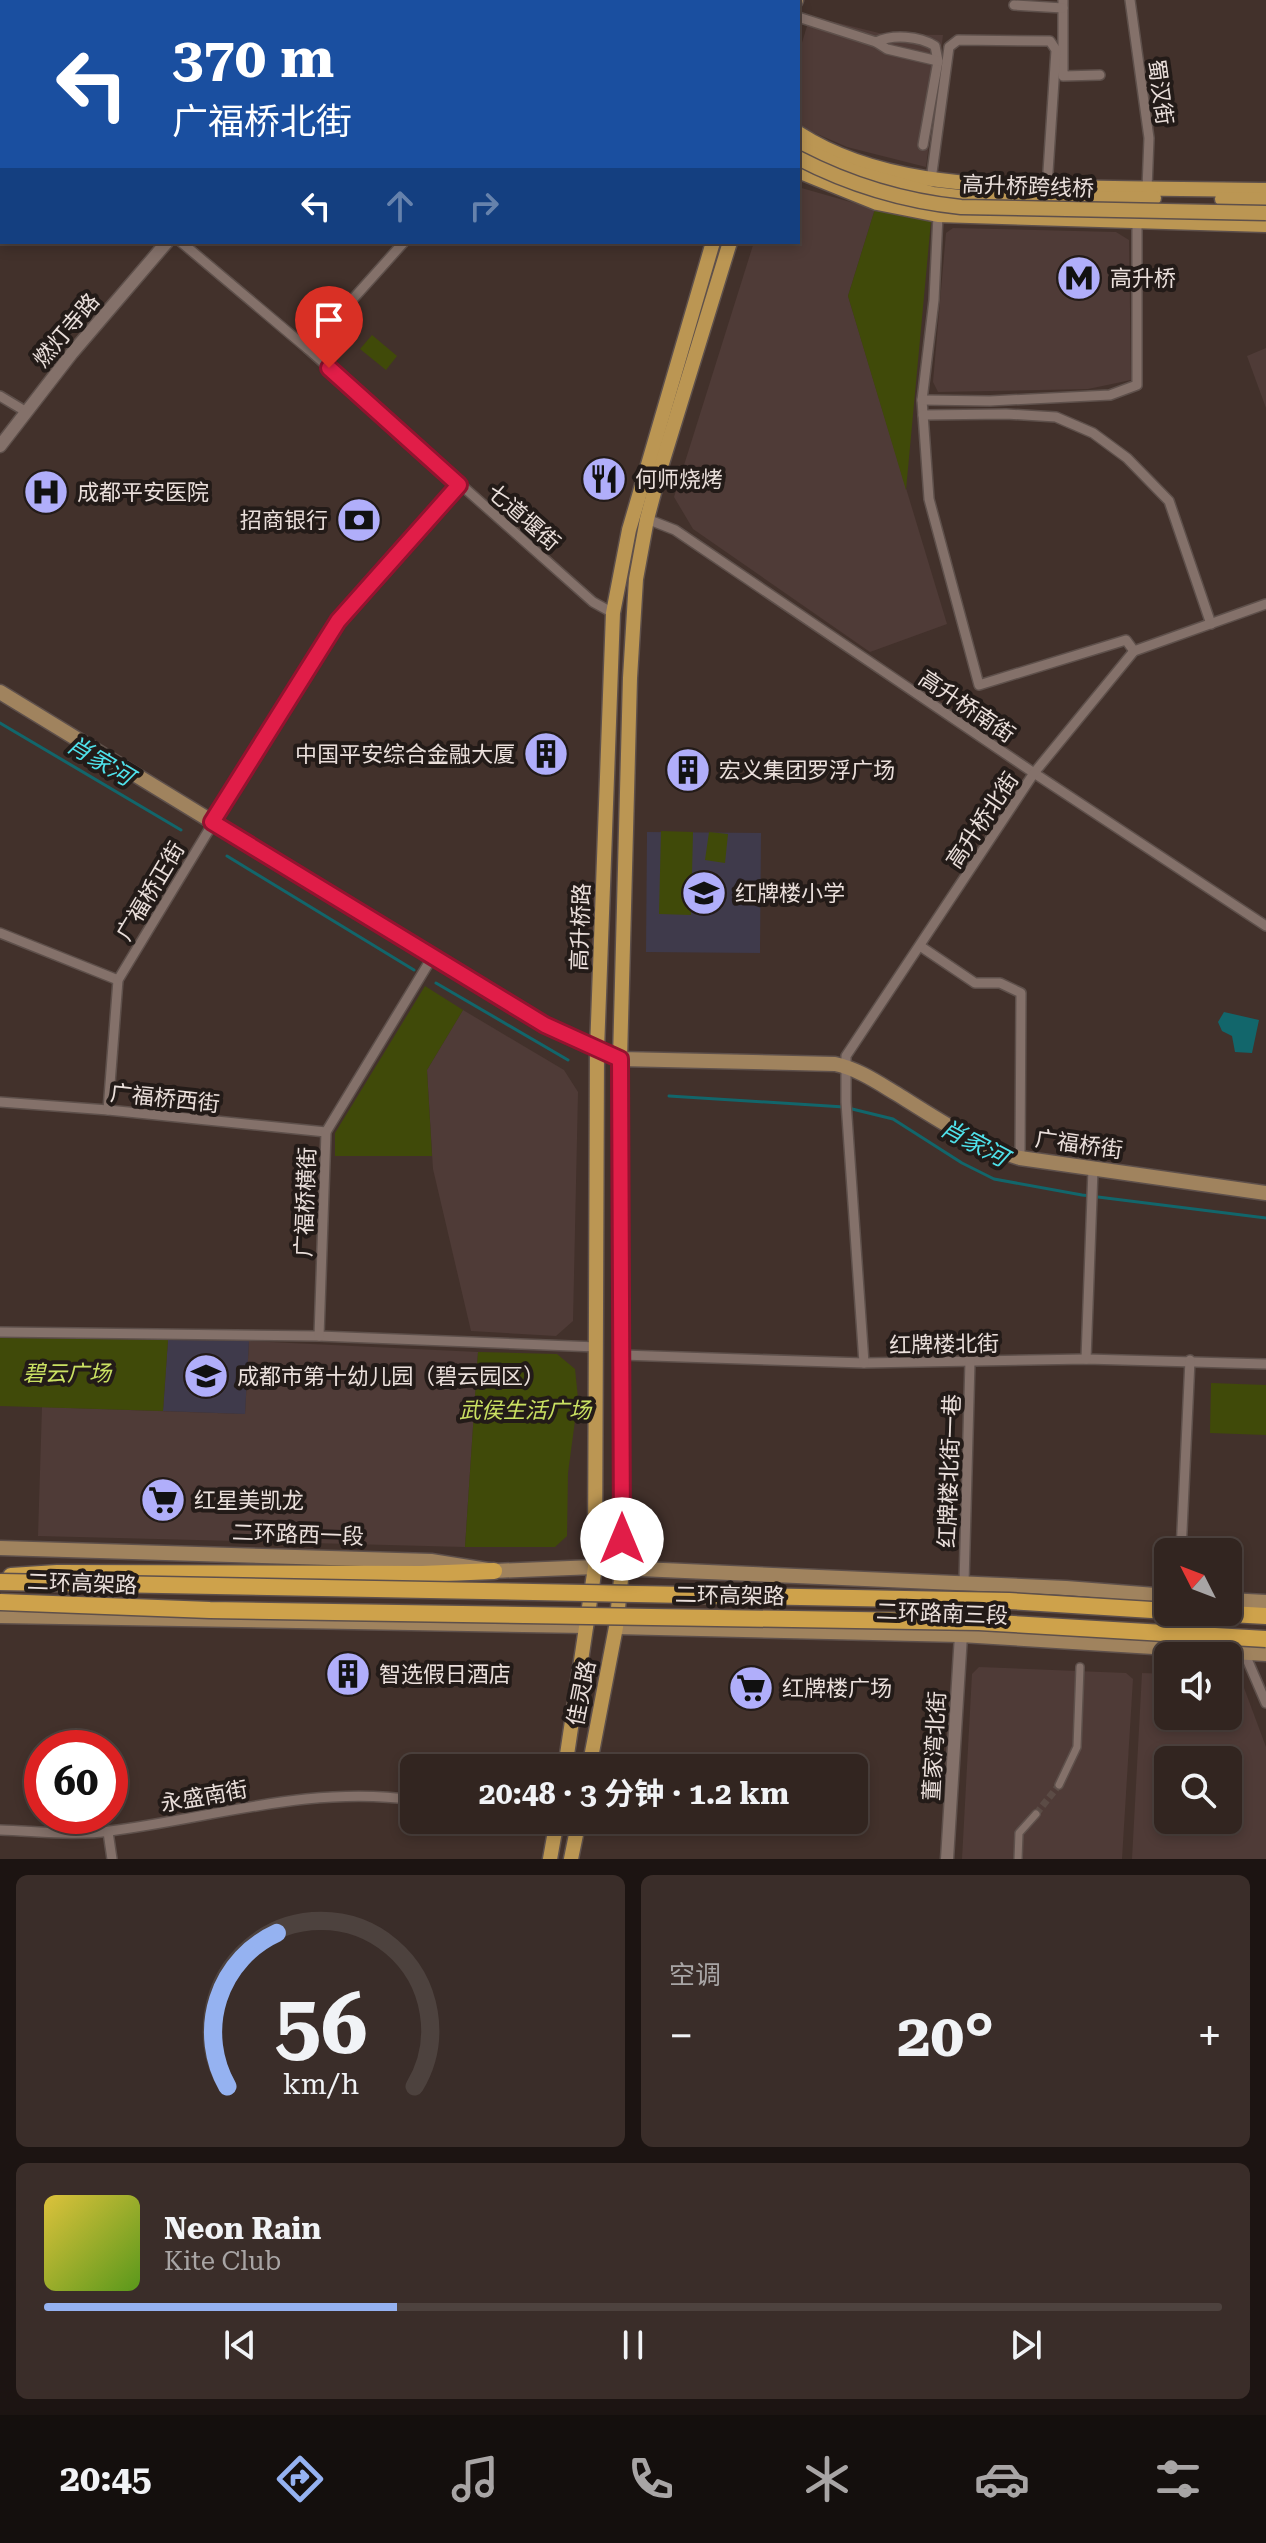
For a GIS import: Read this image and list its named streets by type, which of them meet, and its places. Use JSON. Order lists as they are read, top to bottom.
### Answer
{
  "streets": {
    "highway": ["二环高架路"],
    "main road": [
      "高升桥跨线桥",
      "高升桥路",
      "广福桥街",
      "二环路西一段",
      "二环路南三段",
      "佳灵路"
    ],
    "street": [
      "蜀汉街",
      "燃灯寺路",
      "七道堰街",
      "高升桥南街",
      "高升桥北街",
      "广福桥正街",
      "广福桥西街",
      "广福桥横街",
      "红牌楼北街",
      "红牌楼北街一巷",
      "董家湾北街",
      "永盛南街"
    ]
  },
  "crossings": [
    ["七道堰街", "广福桥正街"],
    ["七道堰街", "高升桥路"],
    ["高升桥南街", "高升桥北街"],
    ["高升桥南街", "高升桥路"],
    ["高升桥北街", "广福桥街"],
    ["广福桥正街", "广福桥西街"],
    ["广福桥正街", "广福桥街"],
    ["高升桥路", "广福桥街"],
    ["高升桥路", "红牌楼北街"],
    ["高升桥路", "二环路西一段"],
    ["高升桥路", "二环路南三段"],
    ["高升桥路", "佳灵路"],
    ["广福桥西街", "广福桥横街"],
    ["广福桥街", "广福桥横街"],
    ["红牌楼北街", "红牌楼北街一巷"],
    ["红牌楼北街一巷", "二环路南三段"],
    ["二环路西一段", "二环路南三段"],
    ["二环路南三段", "佳灵路"],
    ["二环路南三段", "董家湾北街"]
  ],
  "water": ["肖家河"],
  "parks": ["碧云广场", "武侯生活广场"],
  "places": {
    "metro station": ["高升桥"],
    "restaurant": ["何师烧烤"],
    "hospital": ["成都平安医院"],
    "bank": ["招商银行"],
    "building": ["中国平安综合金融大厦", "宏义集团罗浮广场", "智选假日酒店"],
    "school or university": ["红牌楼小学", "成都市第十幼儿园（碧云园区）"],
    "supermarket": ["红星美凯龙", "红牌楼广场"]
  },
  "north": "top left",
  "page": {
    "turn": ["370 m", "广福桥北街"],
    "limit": "60",
    "trip": "20:48 · 3 分钟 · 1.2 km",
    "tile": "空调",
    "heat": ["−", "20°", "+"],
    "song": ["Neon Rain", "Kite Club"],
    "tabs": "20:45",
    "gauge": ["56", "km/h"]
  }
}
